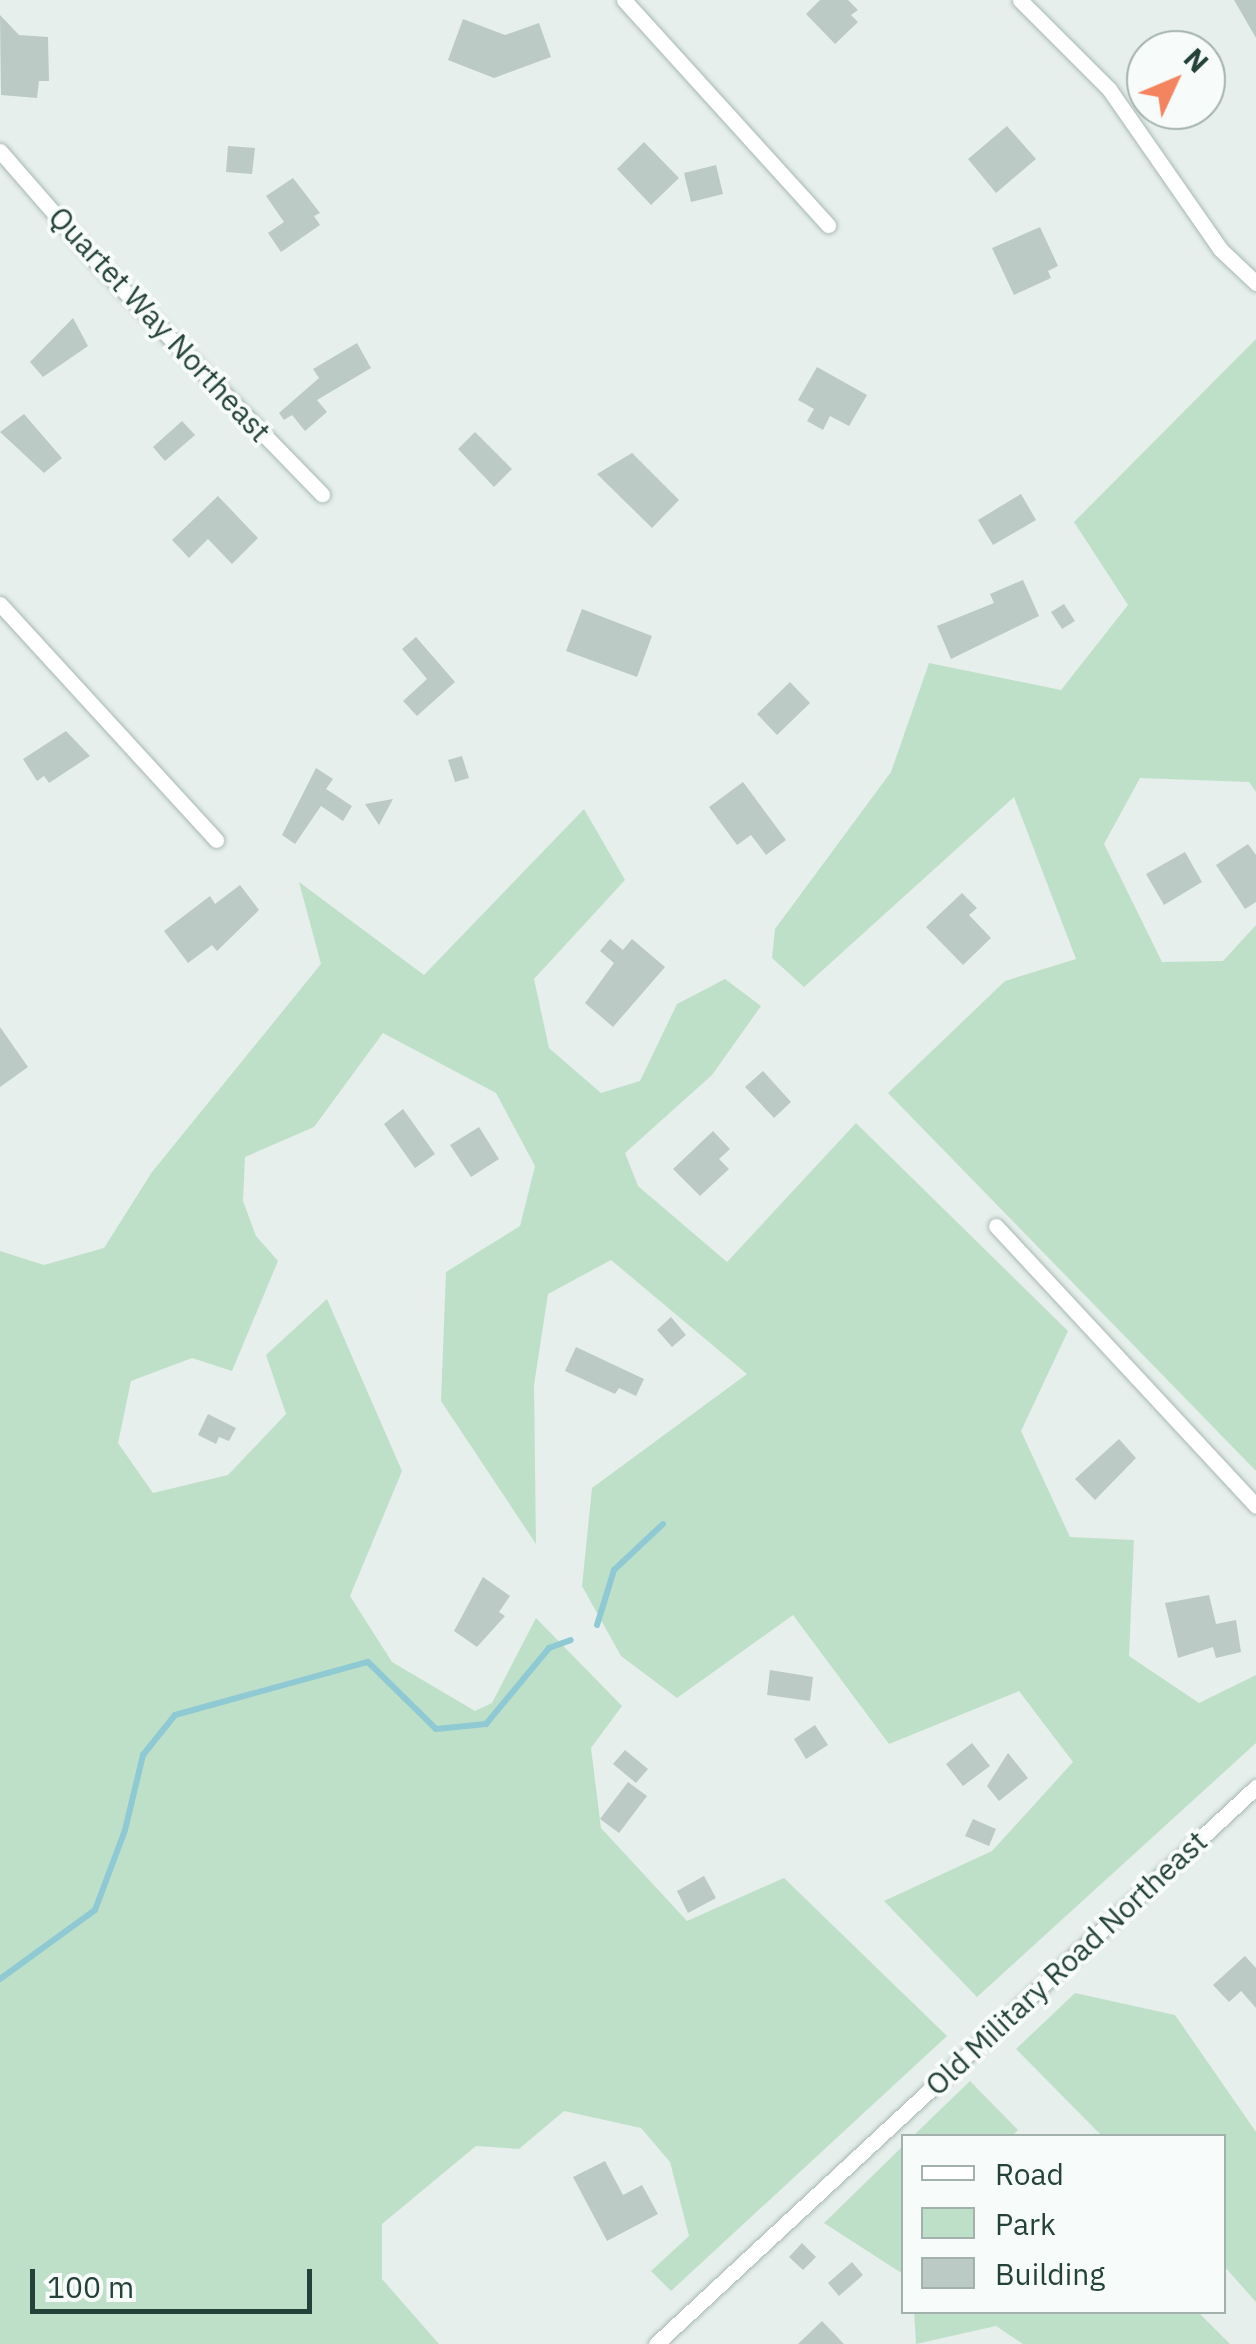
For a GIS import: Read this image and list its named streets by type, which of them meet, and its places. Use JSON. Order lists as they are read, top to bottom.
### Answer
{
  "streets": {
    "street": ["Quartet Way Northeast", "Old Military Road Northeast"]
  },
  "legend": ["Road", "Park", "Building"],
  "scale_bar": "100 m",
  "north": "top right"
}
